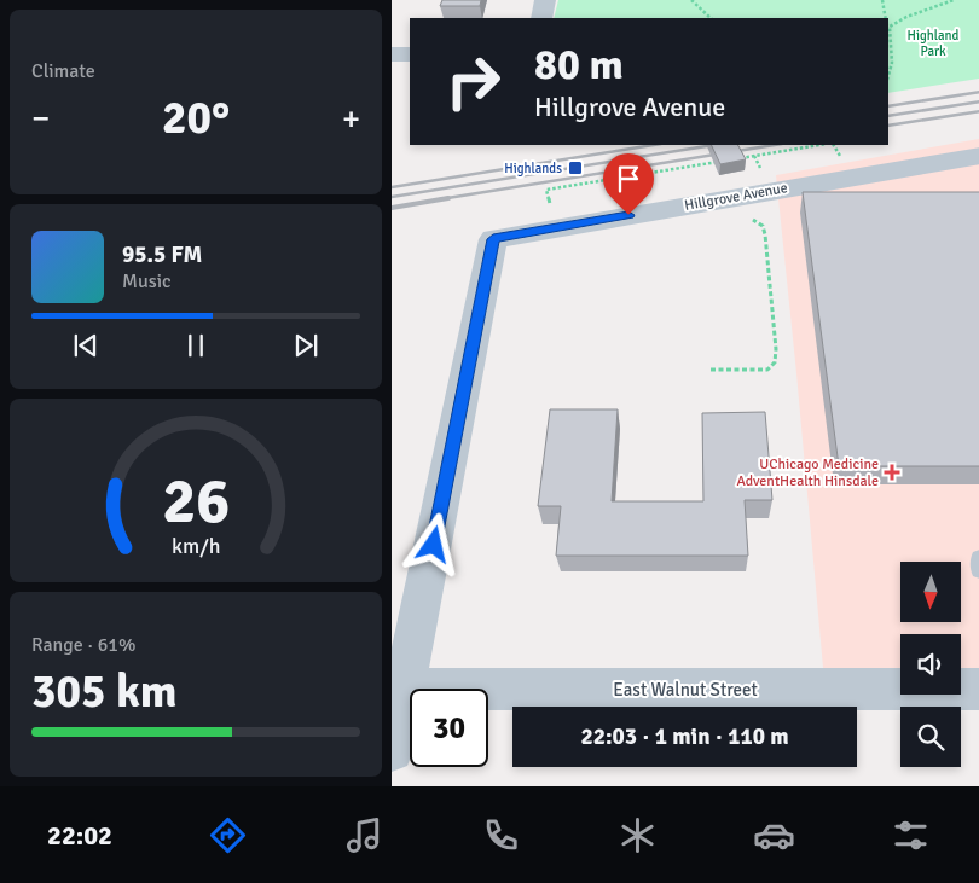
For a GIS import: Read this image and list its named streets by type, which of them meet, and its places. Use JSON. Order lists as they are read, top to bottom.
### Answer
{
  "streets": {
    "street": ["Hillgrove Avenue", "East Walnut Street"]
  },
  "crossings": [
    ["Hillgrove Avenue", "East Walnut Street"]
  ],
  "parks": ["Highland Park"],
  "places": {
    "transit": ["Highlands"],
    "health": ["UChicago Medicine AdventHealth Hinsdale"]
  },
  "north": "bottom",
  "page": {
    "tile": [
      "Climate",
      ["Range · 61%", "305 km"]
    ],
    "turn": ["80 m", "Hillgrove Avenue"],
    "heat": ["−", "20°", "+"],
    "song": ["95.5 FM", "Music"],
    "limit": "30",
    "trip": "22:03 · 1 min · 110 m",
    "tabs": "22:02",
    "gauge": ["26", "km/h"]
  }
}
